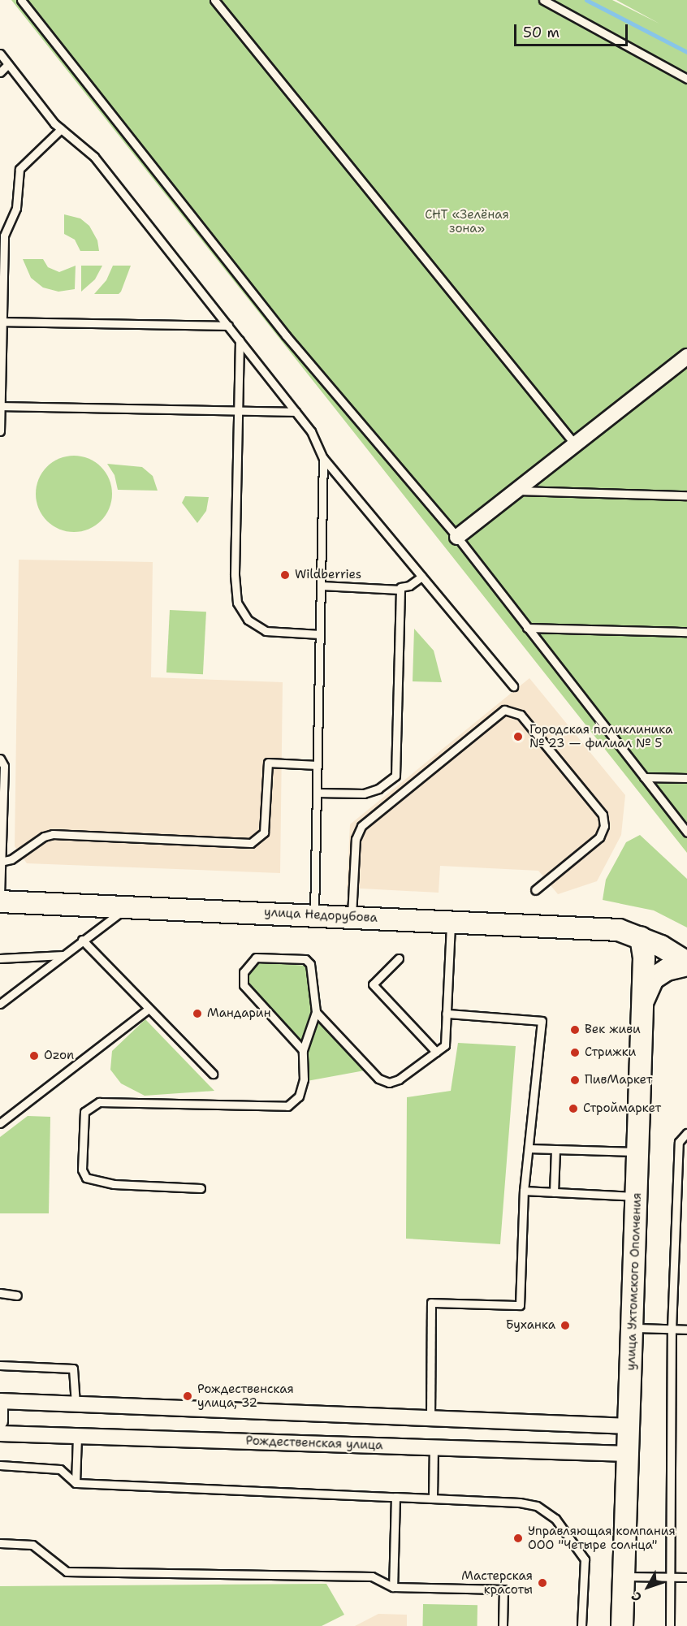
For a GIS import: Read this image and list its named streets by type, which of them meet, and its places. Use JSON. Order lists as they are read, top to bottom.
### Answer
{
  "streets": {
    "street": ["улица Недорубова", "улица Ухтомского Ополчения", "Рождественская улица"]
  },
  "crossings": [
    ["улица Недорубова", "улица Ухтомского Ополчения"],
    ["улица Ухтомского Ополчения", "Рождественская улица"]
  ],
  "parks": ["СНТ «Зелёная зона»"],
  "places": [
    "Wildberries",
    "Городская поликлиника № 23 — филиал № 5",
    "Мандарин",
    "Век живи",
    "Стрижки",
    "Ozon",
    "ПивМаркет",
    "Строймаркет",
    "Буханка",
    "Рождественская улица, 32",
    "Управляющая компания ООО \"Четыре солнца\"",
    "Мастерская красоты"
  ],
  "scale_bar": "50 m",
  "north": "bottom left"
}
